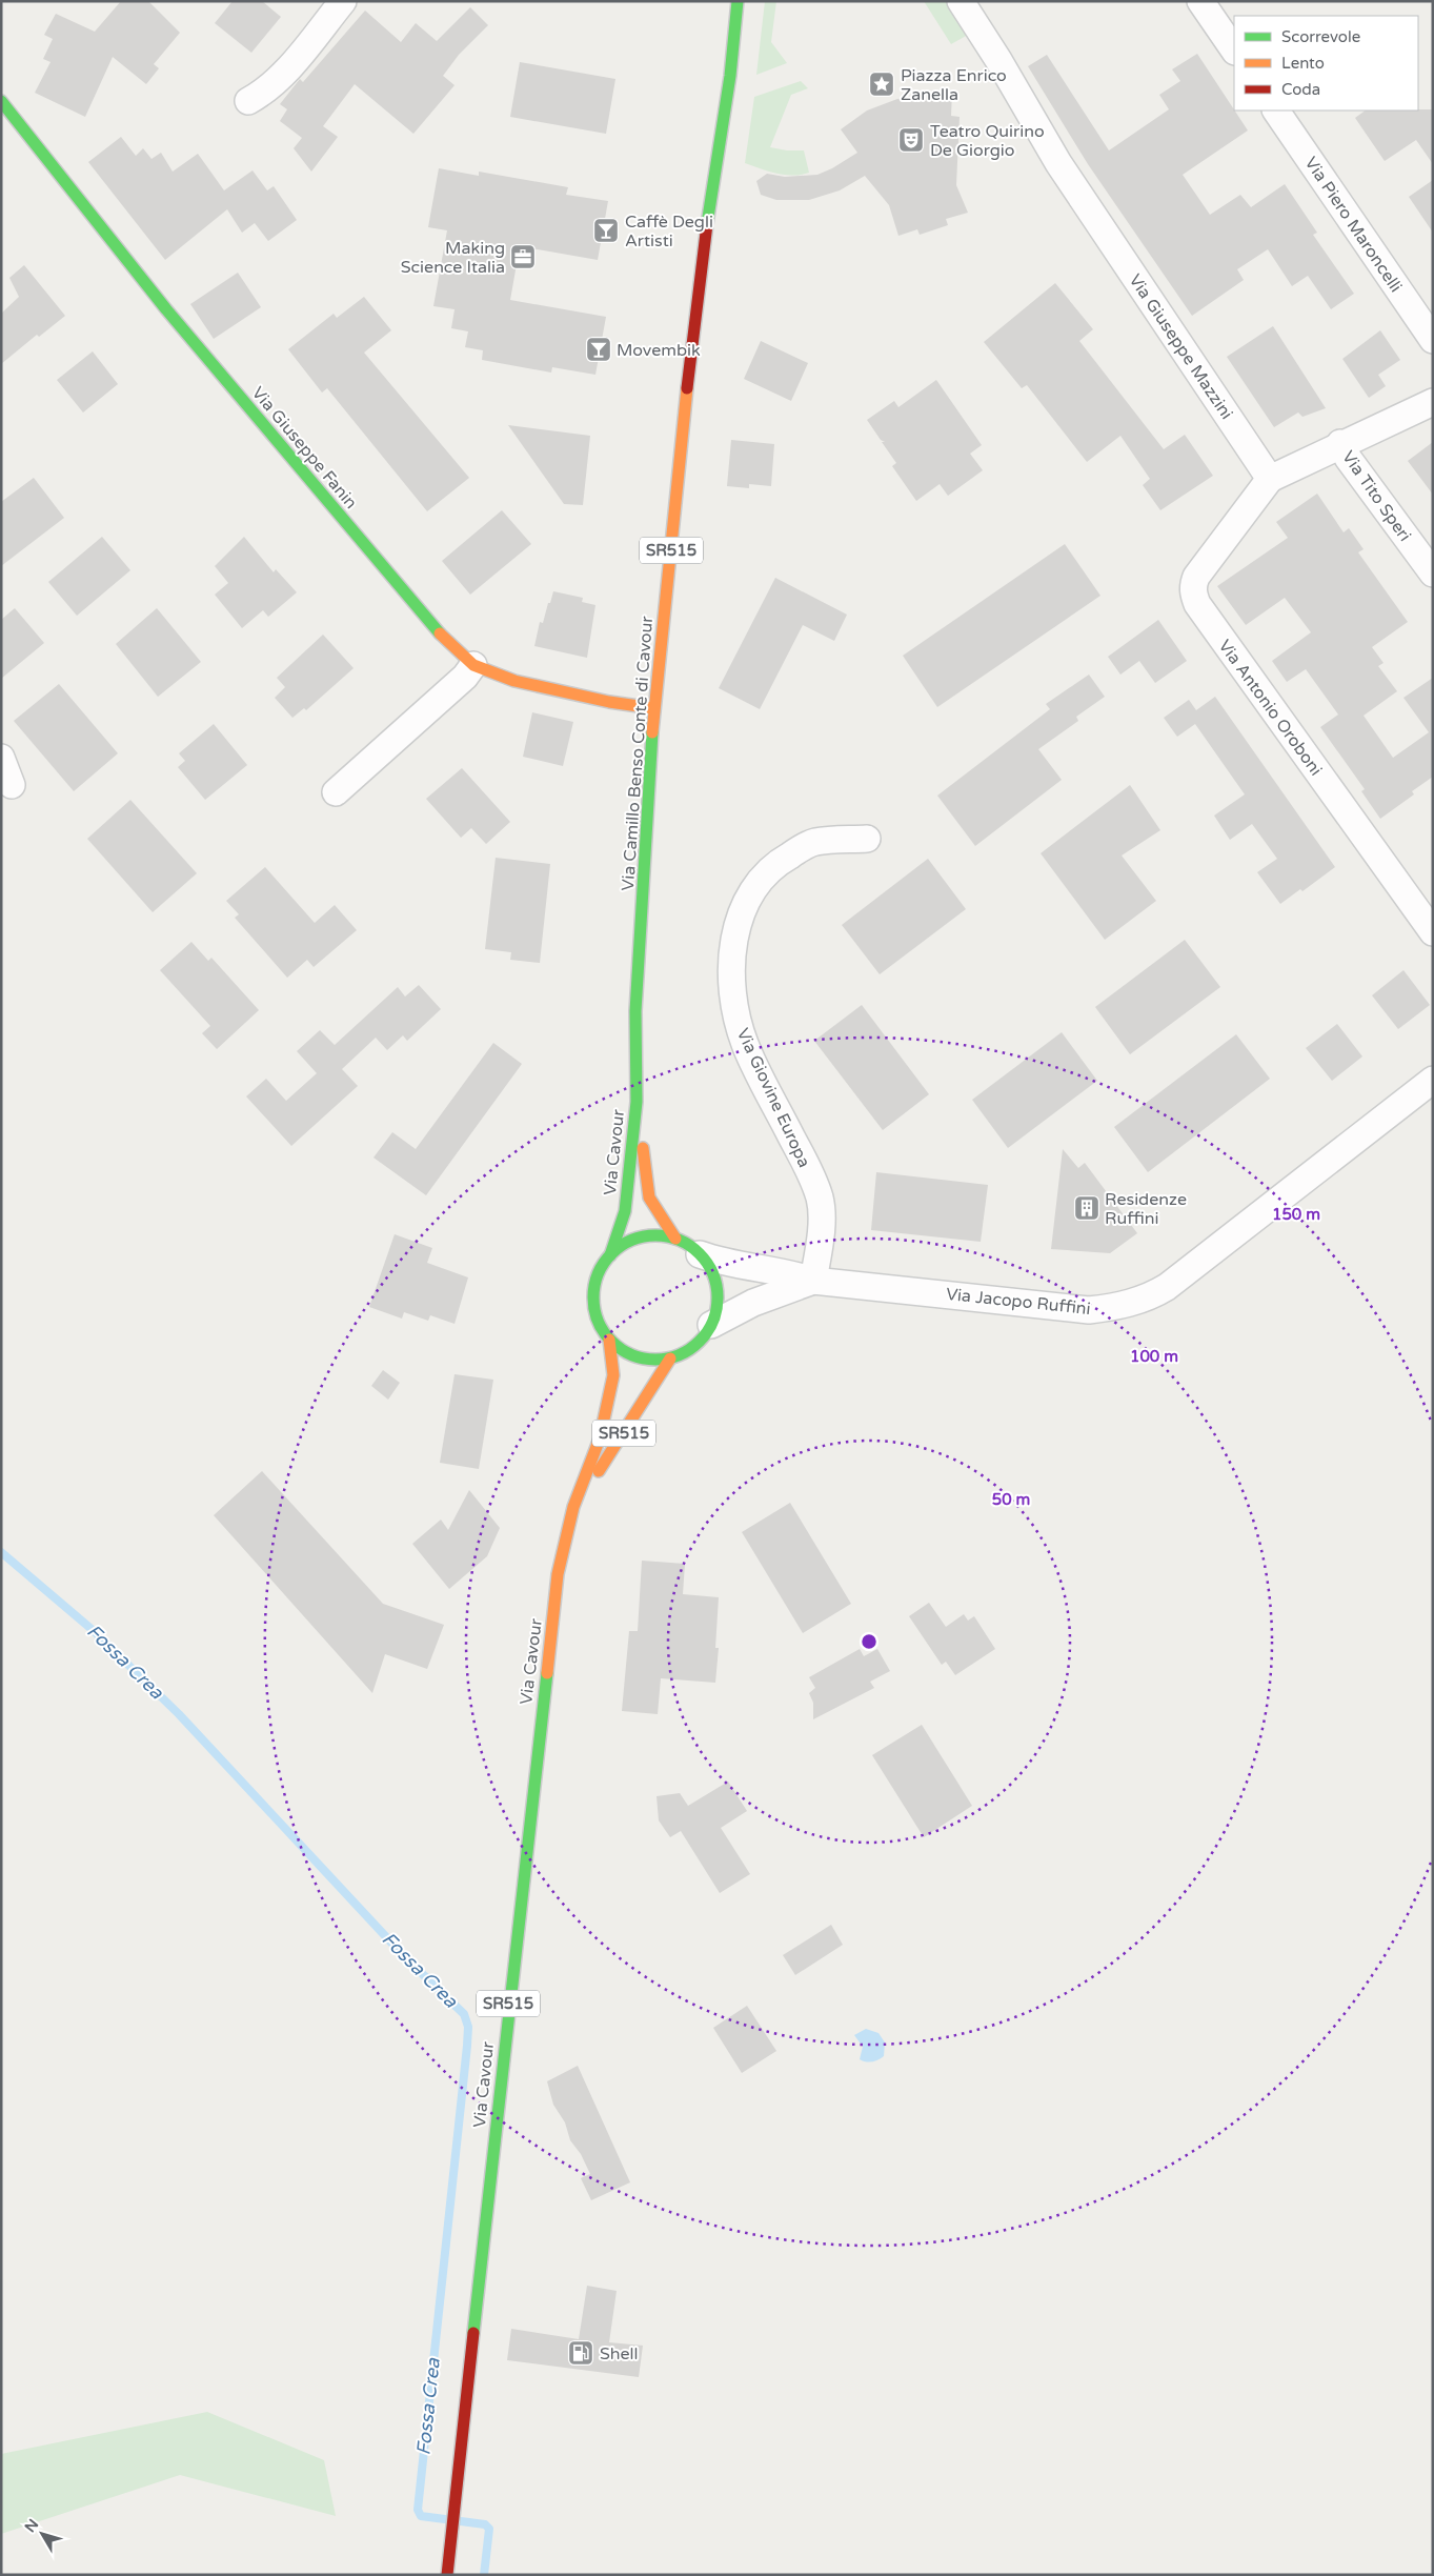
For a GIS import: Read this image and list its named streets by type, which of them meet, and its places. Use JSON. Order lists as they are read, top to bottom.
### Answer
{
  "streets": {
    "main road": [
      "Via Giuseppe Fanin",
      "SR515",
      "Via Camillo Benso Conte di Cavour",
      "Via Cavour"
    ],
    "street": [
      "Via Piero Maroncelli",
      "Via Giuseppe Mazzini",
      "Via Tito Speri",
      "Via Antonio Oroboni",
      "Via Giovine Europa",
      "Via Jacopo Ruffini"
    ]
  },
  "crossings": [
    ["Via Giuseppe Mazzini", "Via Antonio Oroboni"],
    ["Via Giuseppe Fanin", "Via Camillo Benso Conte di Cavour"],
    ["Via Camillo Benso Conte di Cavour", "Via Cavour"],
    ["Via Giovine Europa", "Via Jacopo Ruffini"],
    ["Via Cavour", "Via Jacopo Ruffini"]
  ],
  "water": ["Fossa Crea"],
  "places": {
    "place": ["Piazza Enrico Zanella"],
    "theatre": ["Teatro Quirino De Giorgio"],
    "bar": ["Caffè Degli Artisti", "Movembik"],
    "office": ["Making Science Italia"],
    "building": ["Residenze Ruffini"],
    "fuel station": ["Shell"]
  },
  "legend": ["Scorrevole", "Lento", "Coda"],
  "north": "top left",
  "rings": ["150 m", "100 m", "50 m"]
}
